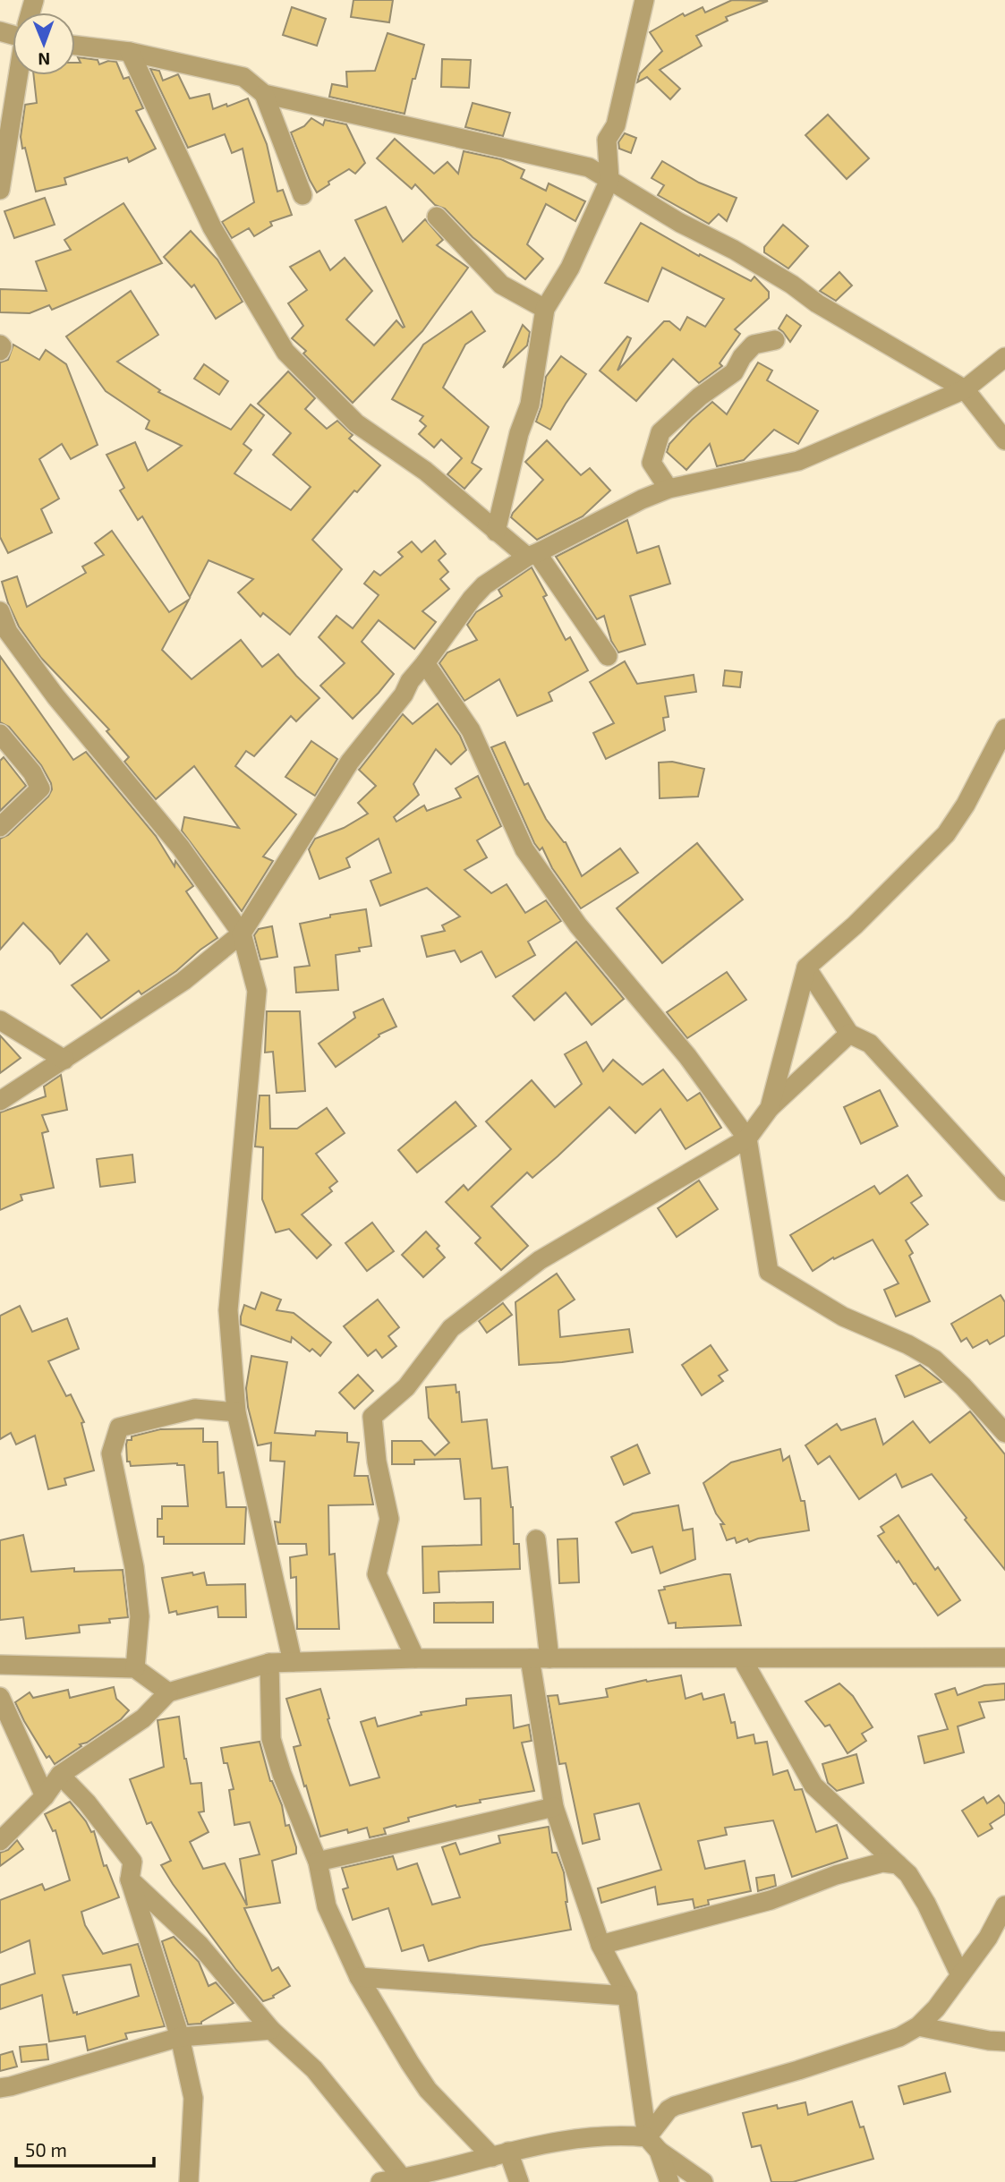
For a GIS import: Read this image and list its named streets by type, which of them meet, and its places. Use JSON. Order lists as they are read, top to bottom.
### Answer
{
  "scale_bar": "50 m",
  "north": "bottom"
}
